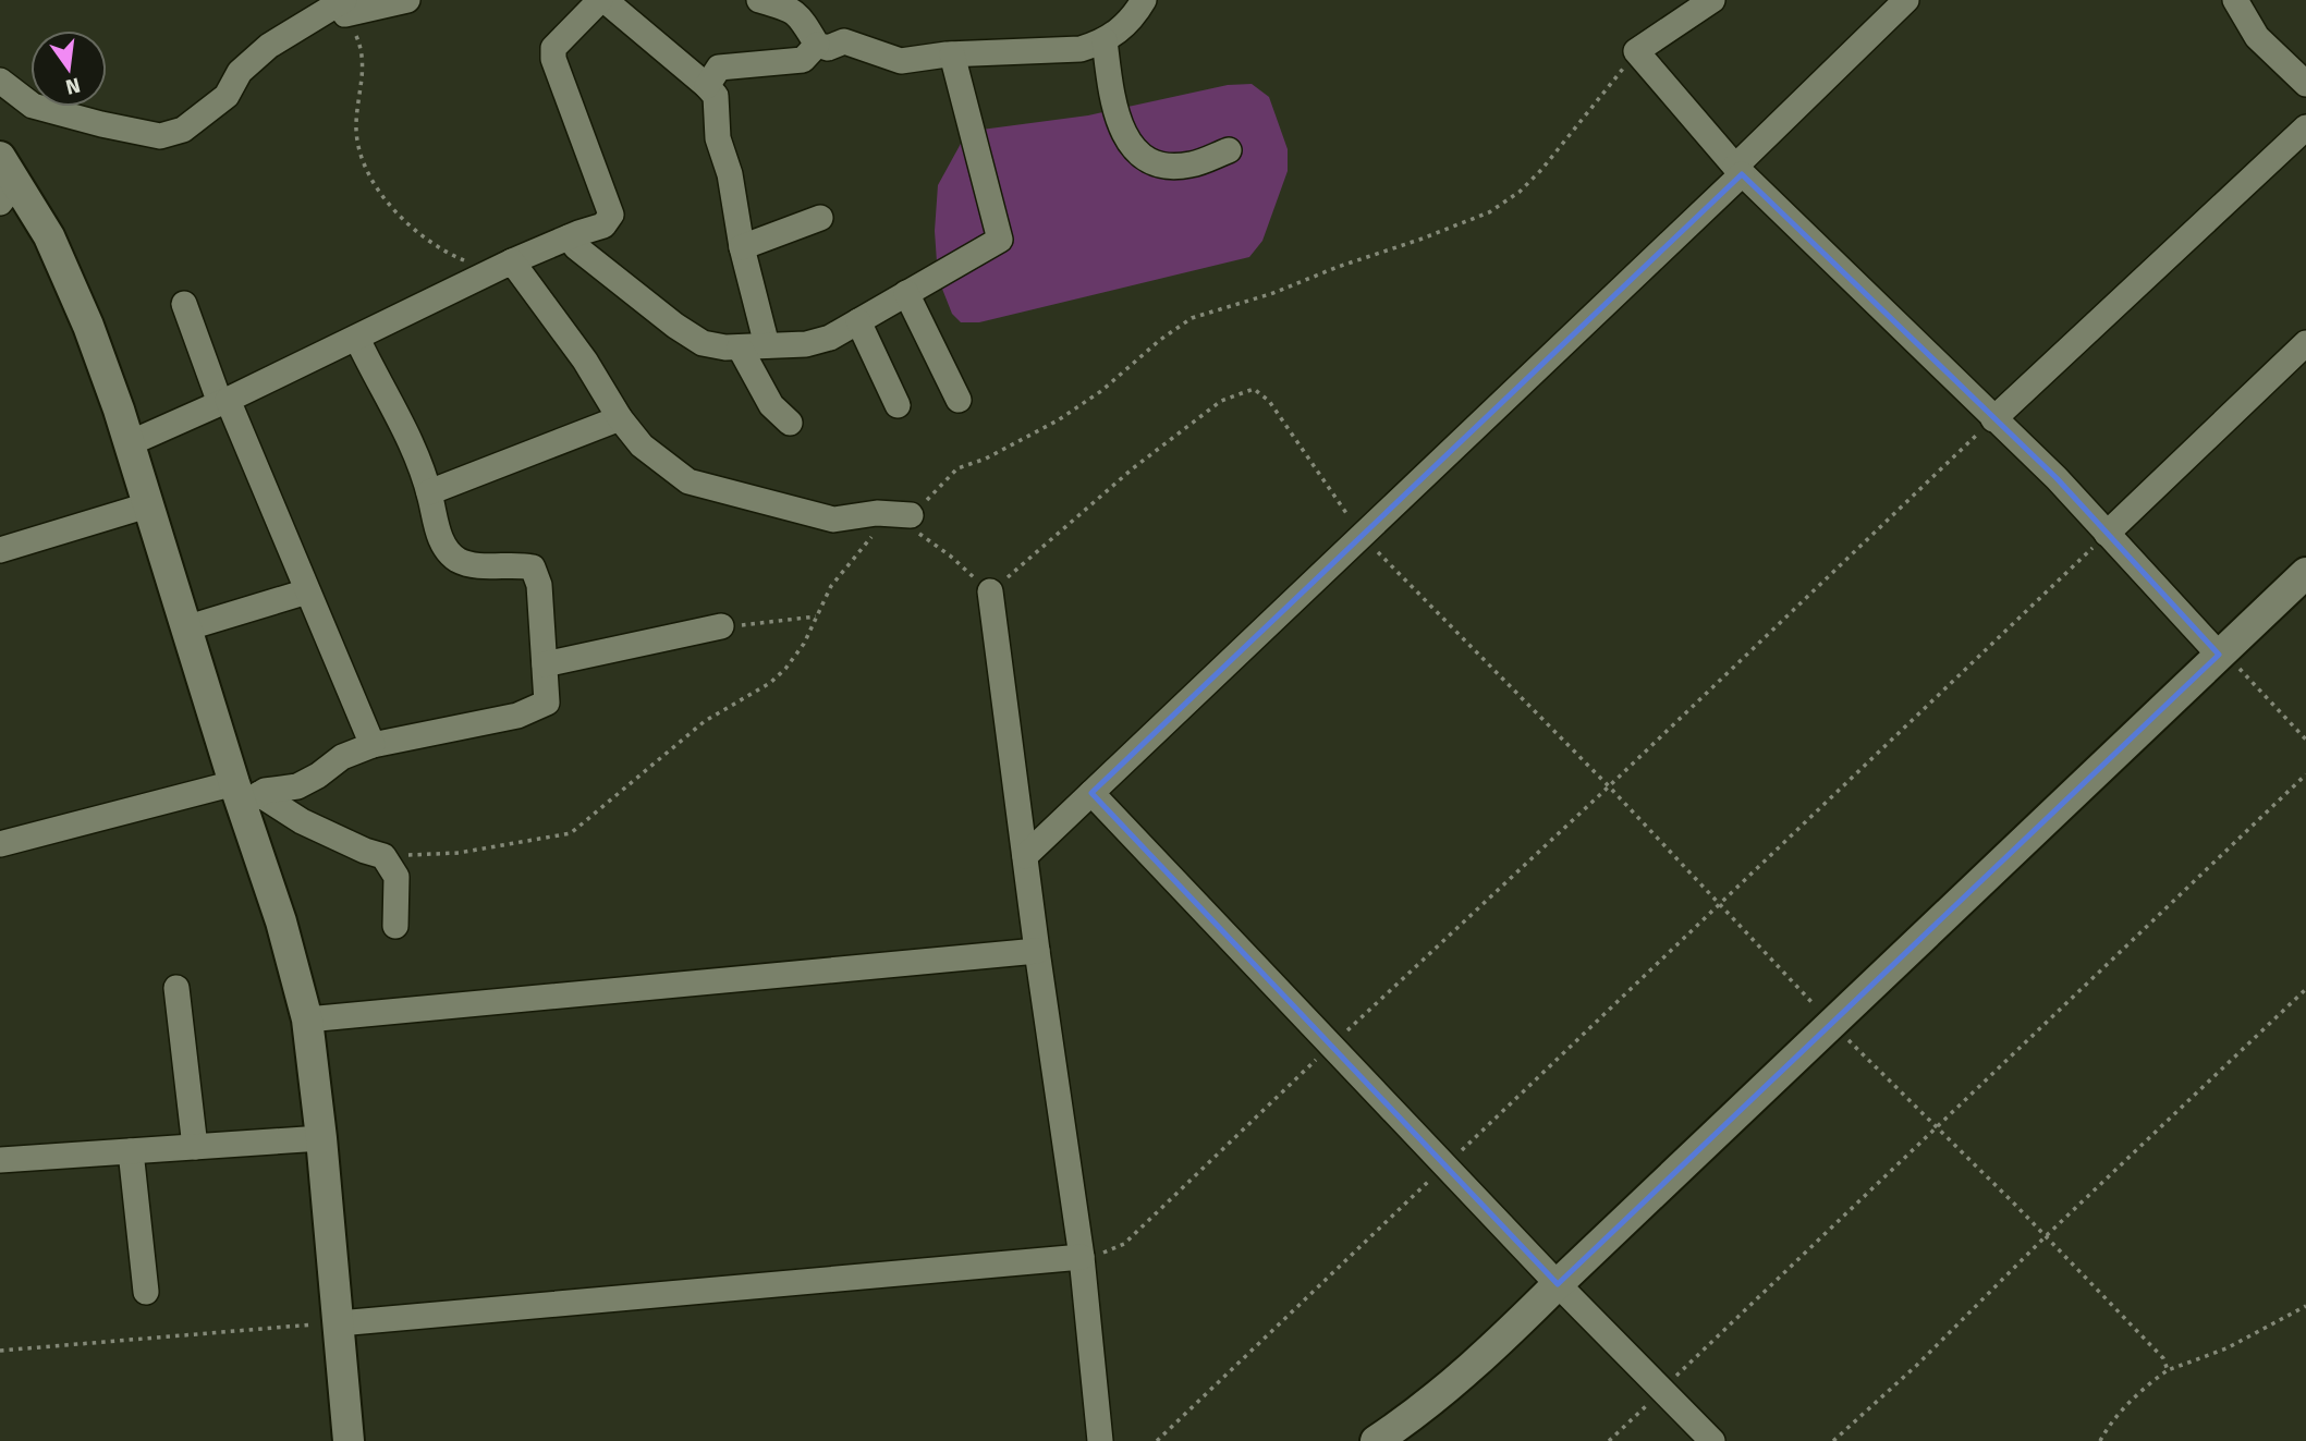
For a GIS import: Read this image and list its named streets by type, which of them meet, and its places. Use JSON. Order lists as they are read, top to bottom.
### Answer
{
  "north": "bottom"
}
